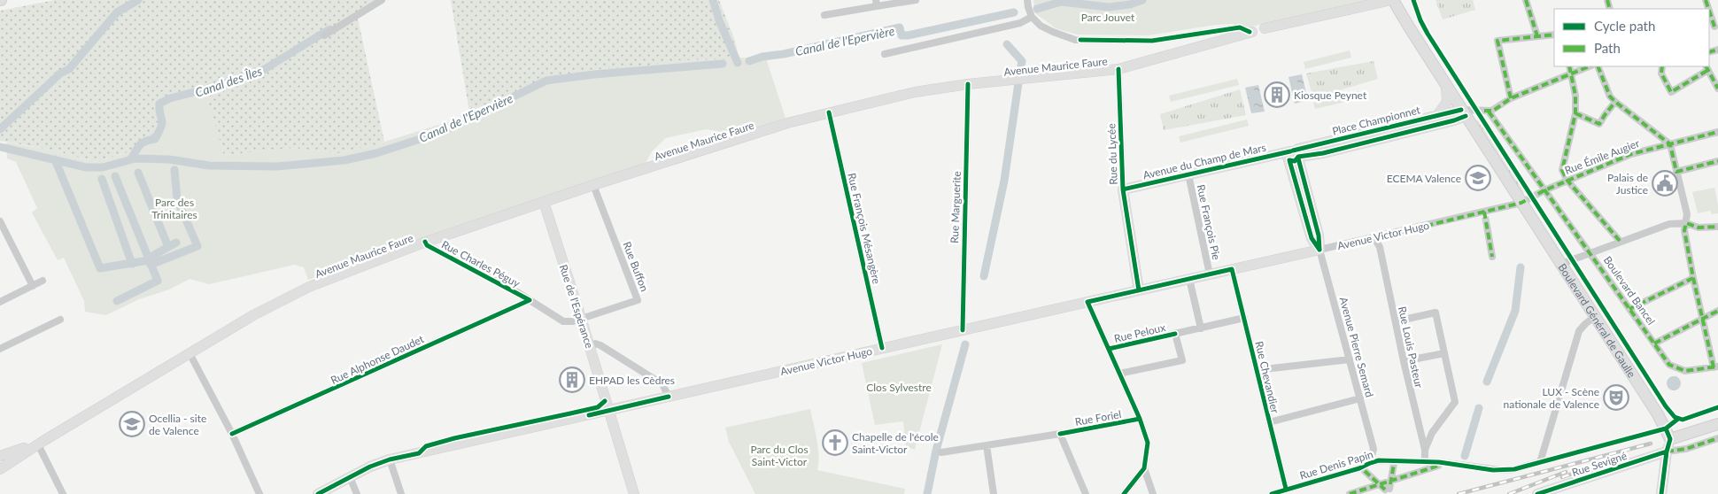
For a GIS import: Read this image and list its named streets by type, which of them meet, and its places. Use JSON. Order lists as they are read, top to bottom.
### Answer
{
  "streets": {
    "main road": ["Boulevard Général de Gaulle"],
    "street": [
      "Avenue Maurice Faure",
      "Place Championnet",
      "Rue du Lycée",
      "Rue Émile Augier",
      "Avenue du Champ de Mars",
      "Rue Marguerite",
      "Rue François Pie",
      "Rue François Mésangère",
      "Avenue Victor Hugo",
      "Rue Charles Péguy",
      "Rue Buffon",
      "Boulevard Bancel",
      "Rue de l'Espérance",
      "Rue Peloux",
      "Avenue Pierre Semard",
      "Rue Louis Pasteur",
      "Rue Alphonse Daudet",
      "Rue Chevandier",
      "Rue Foriel",
      "Rue Sevigné",
      "Rue Denis Papin"
    ]
  },
  "crossings": [
    ["Avenue Maurice Faure", "Rue du Lycée"],
    ["Avenue Maurice Faure", "Rue Marguerite"],
    ["Avenue Maurice Faure", "Rue François Mésangère"],
    ["Avenue Maurice Faure", "Rue Charles Péguy"],
    ["Avenue Maurice Faure", "Rue Buffon"],
    ["Avenue Maurice Faure", "Rue de l'Espérance"],
    ["Place Championnet", "Avenue du Champ de Mars"],
    ["Place Championnet", "Boulevard Général de Gaulle"],
    ["Rue du Lycée", "Avenue du Champ de Mars"],
    ["Rue du Lycée", "Avenue Victor Hugo"],
    ["Rue Émile Augier", "Avenue Victor Hugo"],
    ["Rue Émile Augier", "Boulevard Bancel"],
    ["Rue Émile Augier", "Boulevard Général de Gaulle"],
    ["Avenue du Champ de Mars", "Rue François Pie"],
    ["Rue Marguerite", "Avenue Victor Hugo"],
    ["Rue François Pie", "Avenue Victor Hugo"],
    ["Rue François Mésangère", "Avenue Victor Hugo"],
    ["Avenue Victor Hugo", "Rue de l'Espérance"],
    ["Avenue Victor Hugo", "Boulevard Général de Gaulle"],
    ["Avenue Victor Hugo", "Avenue Pierre Semard"],
    ["Avenue Victor Hugo", "Rue Louis Pasteur"],
    ["Avenue Victor Hugo", "Rue Chevandier"],
    ["Rue Charles Péguy", "Rue Buffon"],
    ["Rue Charles Péguy", "Rue de l'Espérance"],
    ["Rue Charles Péguy", "Rue Alphonse Daudet"],
    ["Rue Buffon", "Rue de l'Espérance"],
    ["Boulevard Général de Gaulle", "Rue Denis Papin"],
    ["Rue Peloux", "Rue Chevandier"],
    ["Avenue Pierre Semard", "Rue Denis Papin"],
    ["Rue Louis Pasteur", "Rue Denis Papin"],
    ["Rue Chevandier", "Rue Denis Papin"]
  ],
  "water": ["Canal de l'Epervière", "Canal des Îles"],
  "parks": [
    "Parc Jouvet",
    "Parc des Trinitaires",
    "Clos Sylvestre",
    "Parc du Clos Saint-Victor"
  ],
  "places": {
    "building": ["Kiosque Peynet", "EHPAD les Cèdres"],
    "school or university": ["ECEMA Valence", "Ocellia - site de Valence"],
    "public building": ["Palais de Justice"],
    "theatre": ["LUX - Scène nationale de Valence"],
    "church": ["Chapelle de l'école Saint-Victor"]
  },
  "legend": ["Cycle path", "Path"]
}
